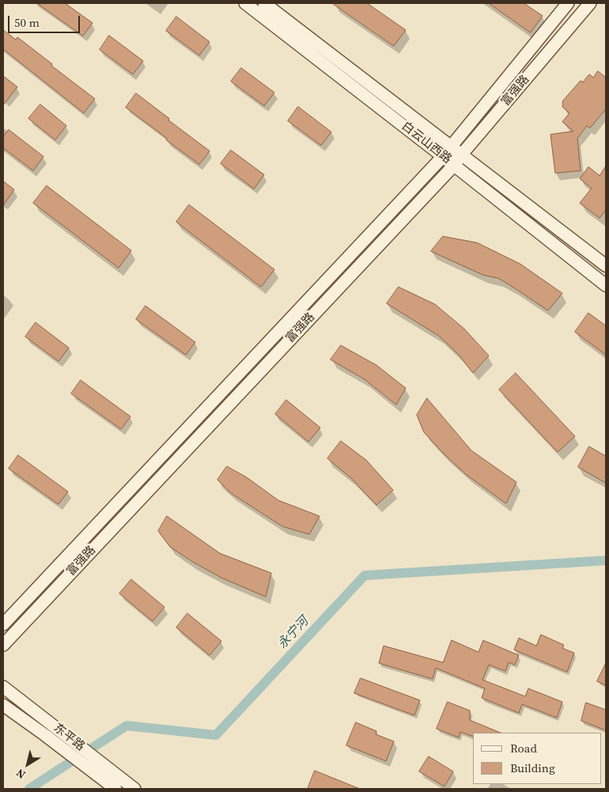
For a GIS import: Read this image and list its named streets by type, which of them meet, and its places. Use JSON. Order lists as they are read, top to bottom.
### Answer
{
  "streets": {
    "main road": ["富强路", "白云山西路", "东平路"]
  },
  "crossings": [
    ["富强路", "白云山西路"]
  ],
  "water": ["永宁河"],
  "legend": ["Road", "Building"],
  "scale_bar": "50 m",
  "north": "bottom left"
}
